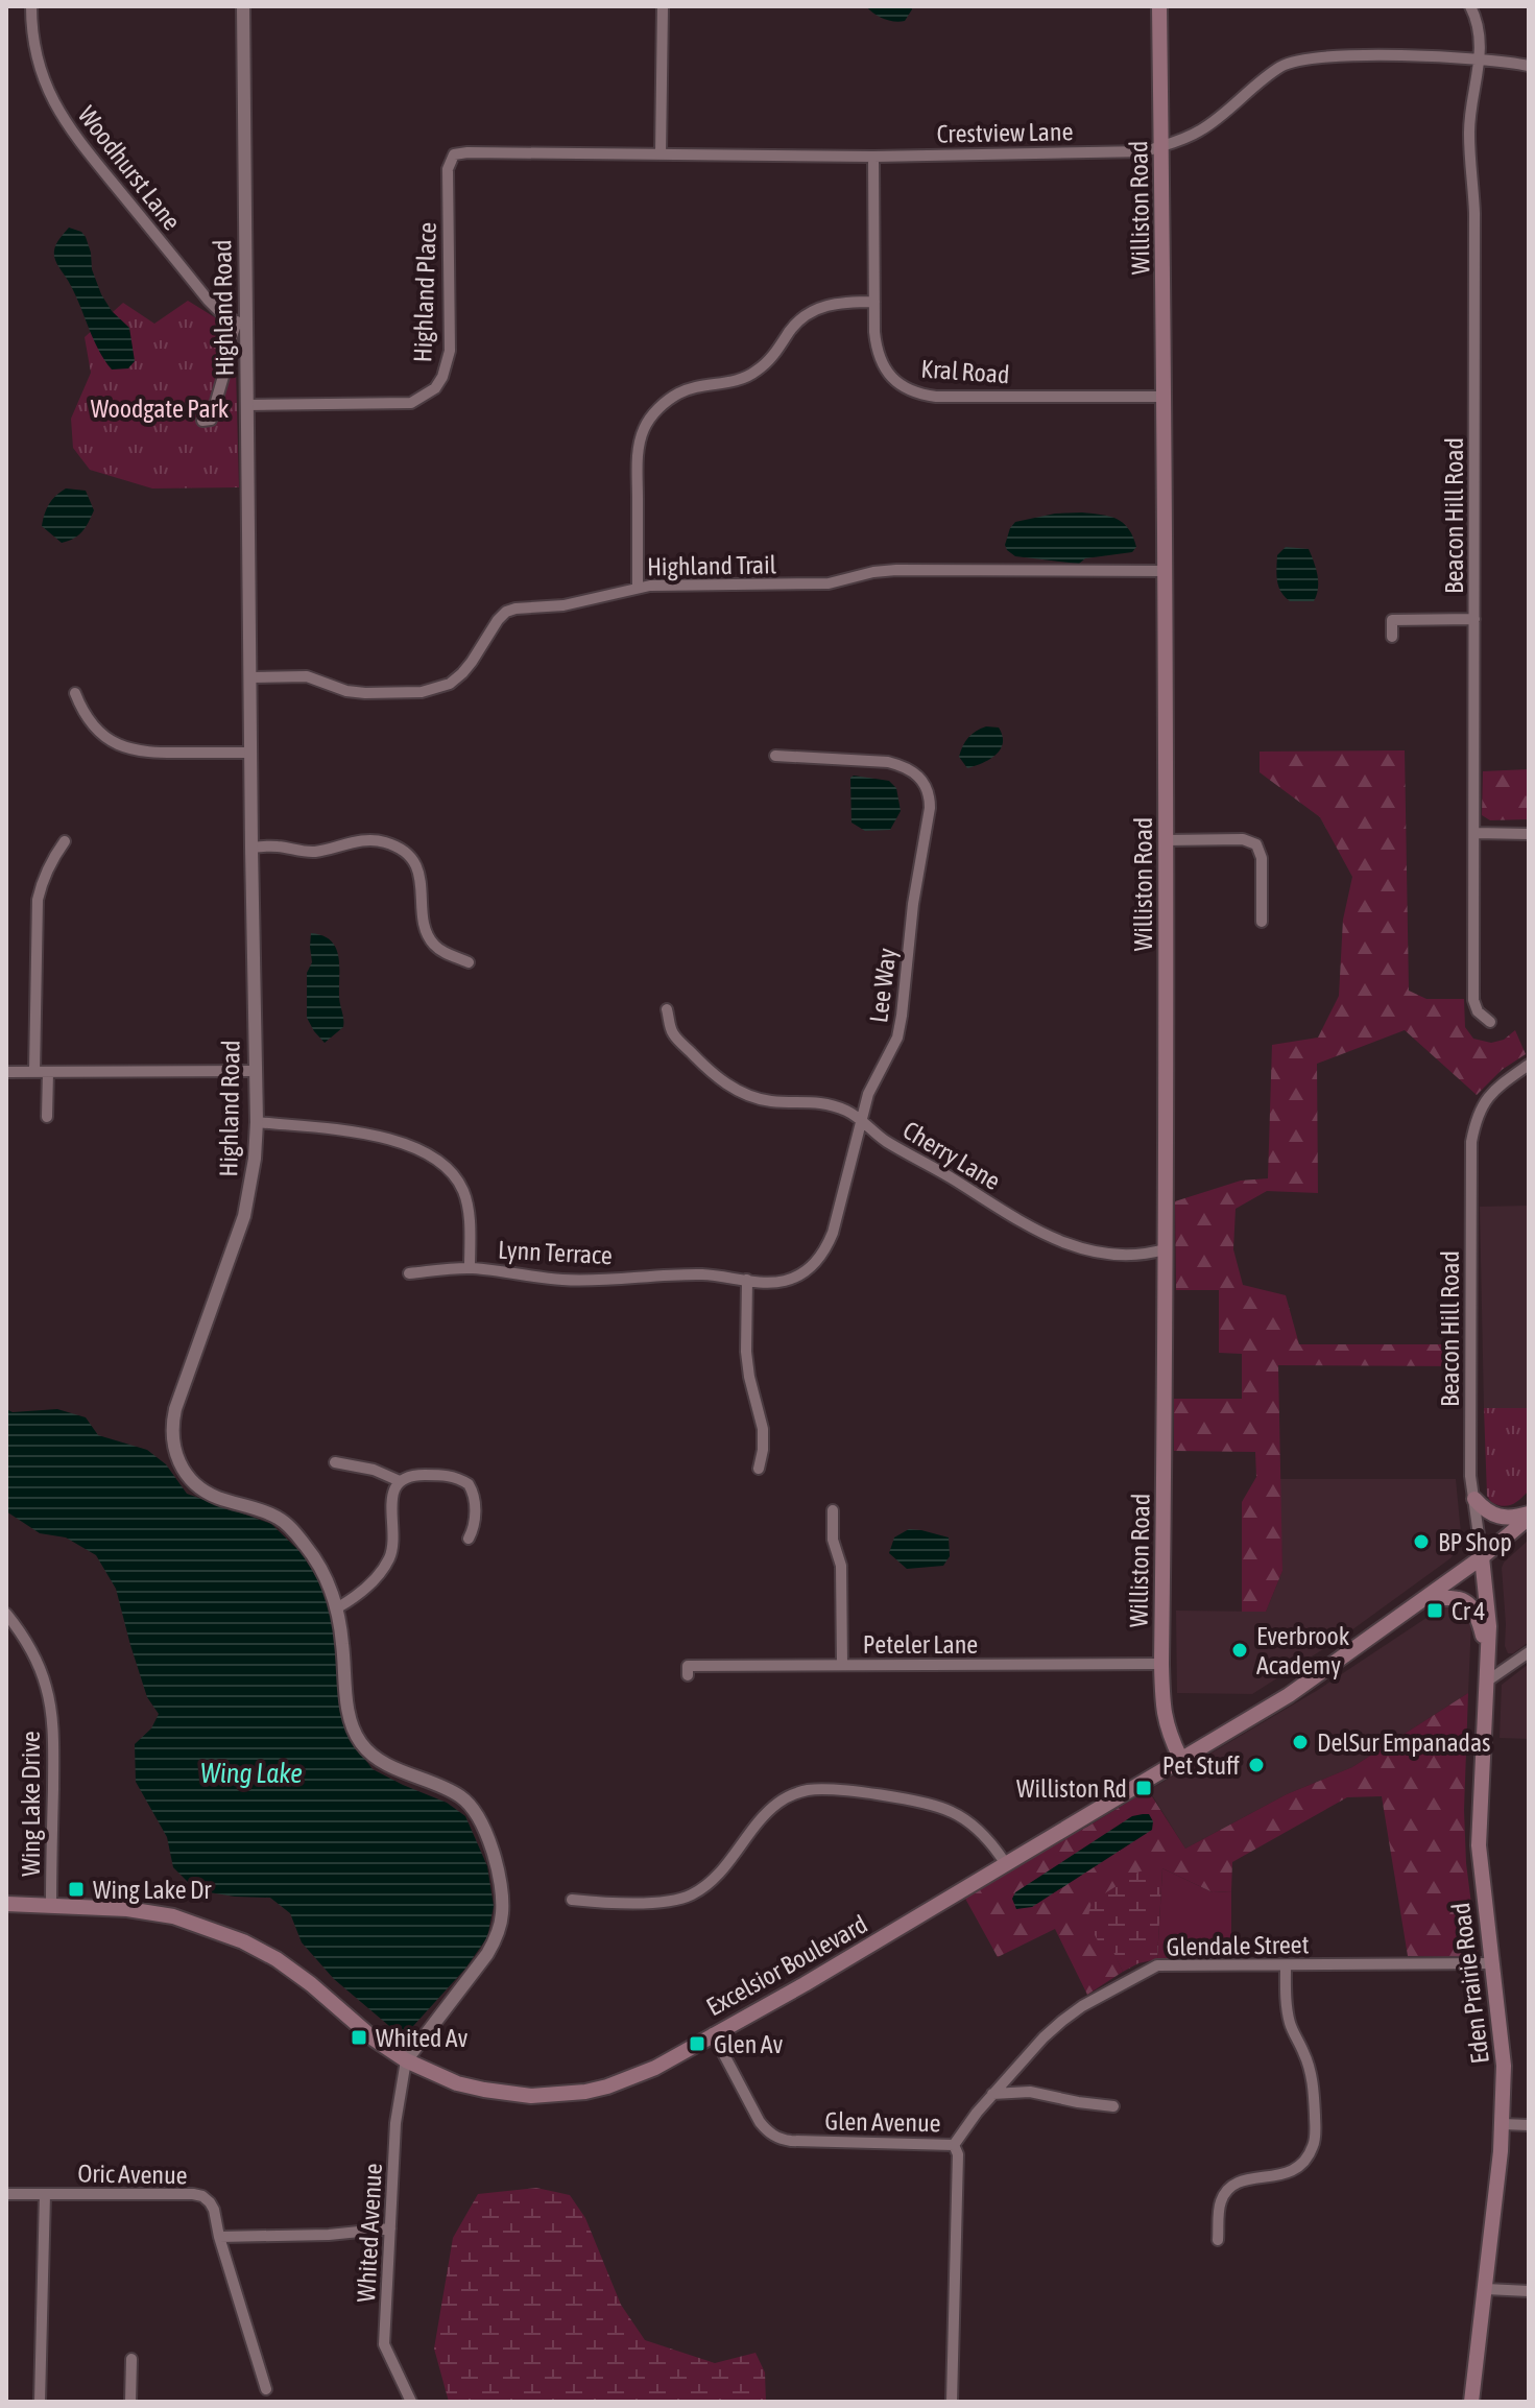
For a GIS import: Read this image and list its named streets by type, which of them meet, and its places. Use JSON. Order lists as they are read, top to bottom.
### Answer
{
  "streets": {
    "main road": ["Williston Road", "Excelsior Boulevard", "Eden Prairie Road"],
    "street": [
      "Crestview Lane",
      "Woodhurst Lane",
      "Highland Place",
      "Highland Road",
      "Kral Road",
      "Beacon Hill Road",
      "Highland Trail",
      "Lee Way",
      "Cherry Lane",
      "Lynn Terrace",
      "Peteler Lane",
      "Wing Lake Drive",
      "Glendale Street",
      "Glen Avenue",
      "Oric Avenue",
      "Whited Avenue"
    ]
  },
  "crossings": [
    ["Crestview Lane", "Williston Road"],
    ["Crestview Lane", "Highland Place"],
    ["Crestview Lane", "Kral Road"],
    ["Crestview Lane", "Beacon Hill Road"],
    ["Woodhurst Lane", "Highland Road"],
    ["Williston Road", "Kral Road"],
    ["Williston Road", "Highland Trail"],
    ["Williston Road", "Cherry Lane"],
    ["Williston Road", "Peteler Lane"],
    ["Williston Road", "Excelsior Boulevard"],
    ["Highland Place", "Highland Road"],
    ["Highland Road", "Highland Trail"],
    ["Highland Road", "Excelsior Boulevard"],
    ["Highland Road", "Whited Avenue"],
    ["Beacon Hill Road", "Excelsior Boulevard"],
    ["Beacon Hill Road", "Eden Prairie Road"],
    ["Lee Way", "Cherry Lane"],
    ["Lee Way", "Lynn Terrace"],
    ["Wing Lake Drive", "Excelsior Boulevard"],
    ["Glendale Street", "Eden Prairie Road"],
    ["Glendale Street", "Glen Avenue"],
    ["Excelsior Boulevard", "Eden Prairie Road"],
    ["Excelsior Boulevard", "Glen Avenue"],
    ["Excelsior Boulevard", "Whited Avenue"]
  ],
  "water": ["Wing Lake"],
  "parks": ["Woodgate Park"],
  "places": {
    "other": [
      "BP Shop",
      "Everbrook Academy",
      "DelSur Empanadas",
      "Pet Stuff"
    ],
    "transit": [
      "Cr 4",
      "Williston Rd",
      "Wing Lake Dr",
      "Whited Av",
      "Glen Av"
    ]
  }
}
